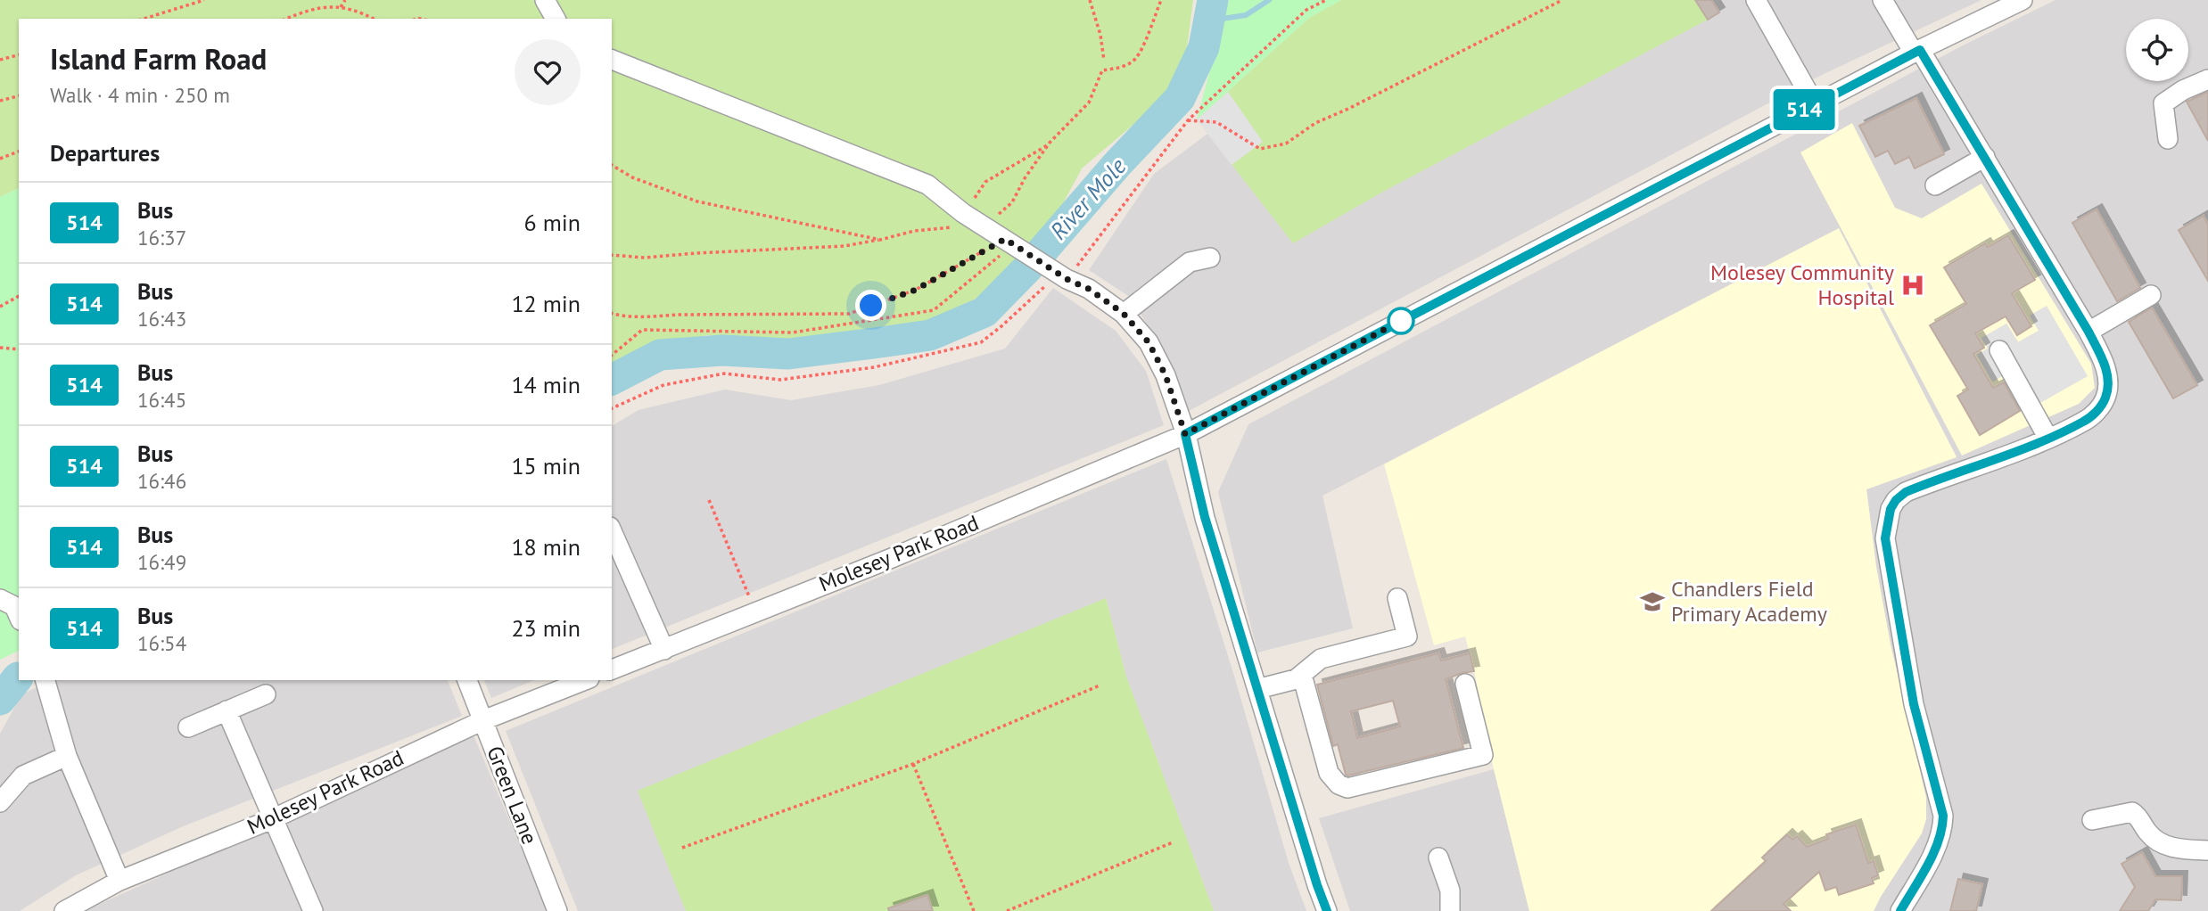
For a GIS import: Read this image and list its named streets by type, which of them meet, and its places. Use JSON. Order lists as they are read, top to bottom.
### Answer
{
  "streets": {
    "street": ["Molesey Park Road", "Green Lane"]
  },
  "crossings": [
    ["Molesey Park Road", "Green Lane"]
  ],
  "water": ["River Mole"],
  "places": {
    "hospital": ["Molesey Community Hospital"],
    "school or university": ["Chandlers Field Primary Academy"]
  },
  "lines": ["bus line 514"],
  "page": {
    "on_map": "514",
    "heading": [
      ["Island Farm Road", "Walk · 4 min · 250 m"],
      "Departures"
    ],
    "list": [
      {
        "mark": "514",
        "name": "Bus",
        "note": "16:37",
        "value": "6 min"
      },
      {
        "mark": "514",
        "name": "Bus",
        "note": "16:43",
        "value": "12 min"
      },
      {
        "mark": "514",
        "name": "Bus",
        "note": "16:45",
        "value": "14 min"
      },
      {
        "mark": "514",
        "name": "Bus",
        "note": "16:46",
        "value": "15 min"
      },
      {
        "mark": "514",
        "name": "Bus",
        "note": "16:49",
        "value": "18 min"
      },
      {
        "mark": "514",
        "name": "Bus",
        "note": "16:54",
        "value": "23 min"
      }
    ]
  }
}
